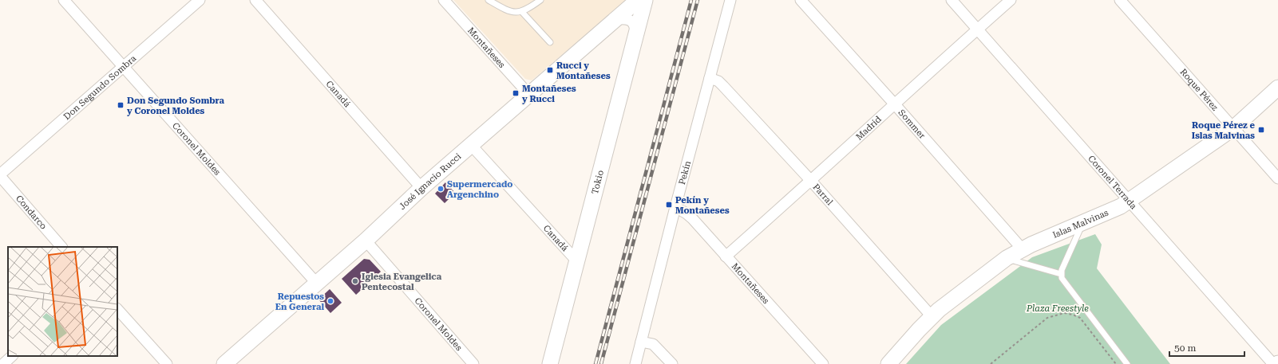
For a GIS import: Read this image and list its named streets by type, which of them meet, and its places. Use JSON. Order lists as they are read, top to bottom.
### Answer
{
  "streets": {
    "street": [
      "Montañeses",
      "Don Segundo Sombra",
      "Roque Pérez",
      "Canadá",
      "Sommer",
      "Madrid",
      "Coronel Moldes",
      "Pekín",
      "José Ignacio Rucci",
      "Tokio",
      "Coronel Terrada",
      "Parral",
      "Condarco",
      "Islas Malvinas"
    ]
  },
  "crossings": [
    ["Montañeses", "Madrid"],
    ["Montañeses", "Pekín"],
    ["Montañeses", "José Ignacio Rucci"],
    ["Don Segundo Sombra", "Coronel Moldes"],
    ["Don Segundo Sombra", "Condarco"],
    ["Roque Pérez", "Islas Malvinas"],
    ["Canadá", "José Ignacio Rucci"],
    ["Canadá", "Tokio"],
    ["Sommer", "Madrid"],
    ["Sommer", "Islas Malvinas"],
    ["Madrid", "Coronel Terrada"],
    ["Madrid", "Parral"],
    ["Coronel Moldes", "José Ignacio Rucci"],
    ["Pekín", "Parral"],
    ["Coronel Terrada", "Islas Malvinas"],
    ["Parral", "Islas Malvinas"]
  ],
  "parks": ["Plaza Freestyle"],
  "places": {
    "transit": [
      "Rucci y Montañeses",
      "Montañeses y Rucci",
      "Don Segundo Sombra y Coronel Moldes",
      "Roque Pérez e Islas Malvinas",
      "Pekín y Montañeses"
    ],
    "other": ["Supermercado Argenchino", "Iglesia Evangelica Pentecostal", "Repuestos En General"]
  },
  "scale_bar": "50 m"
}
